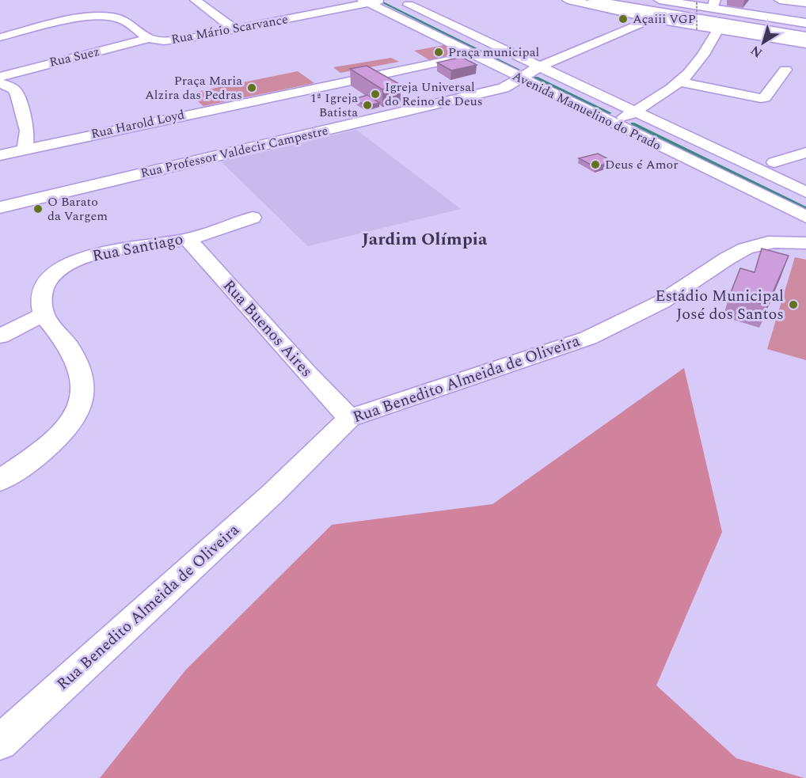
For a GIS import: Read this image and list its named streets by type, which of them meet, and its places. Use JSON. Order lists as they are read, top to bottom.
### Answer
{
  "streets": {
    "street": [
      "Rua Mário Scarvance",
      "Rua Suez",
      "Avenida Manuelino do Prado",
      "Rua Harold Loyd",
      "Rua Professor Valdecir Campestre",
      "Rua Santiago",
      "Rua Buenos Aires",
      "Rua Benedito Almeida de Oliveira"
    ]
  },
  "crossings": [
    ["Rua Mário Scarvance", "Rua Suez"],
    ["Rua Mário Scarvance", "Avenida Manuelino do Prado"],
    ["Avenida Manuelino do Prado", "Rua Harold Loyd"],
    ["Avenida Manuelino do Prado", "Rua Professor Valdecir Campestre"],
    ["Rua Santiago", "Rua Buenos Aires"],
    ["Rua Buenos Aires", "Rua Benedito Almeida de Oliveira"]
  ],
  "districts": ["Jardim Olímpia"],
  "places": [
    "Açaiii VGP",
    "Praça municipal",
    "Praça Maria Alzira das Pedras",
    "Igreja Universal do Reino de Deus",
    "1ª Igreja Batista",
    "Deus é Amor",
    "O Barato da Vargem",
    "Estádio Municipal José dos Santos"
  ],
  "north": "bottom left"
}
